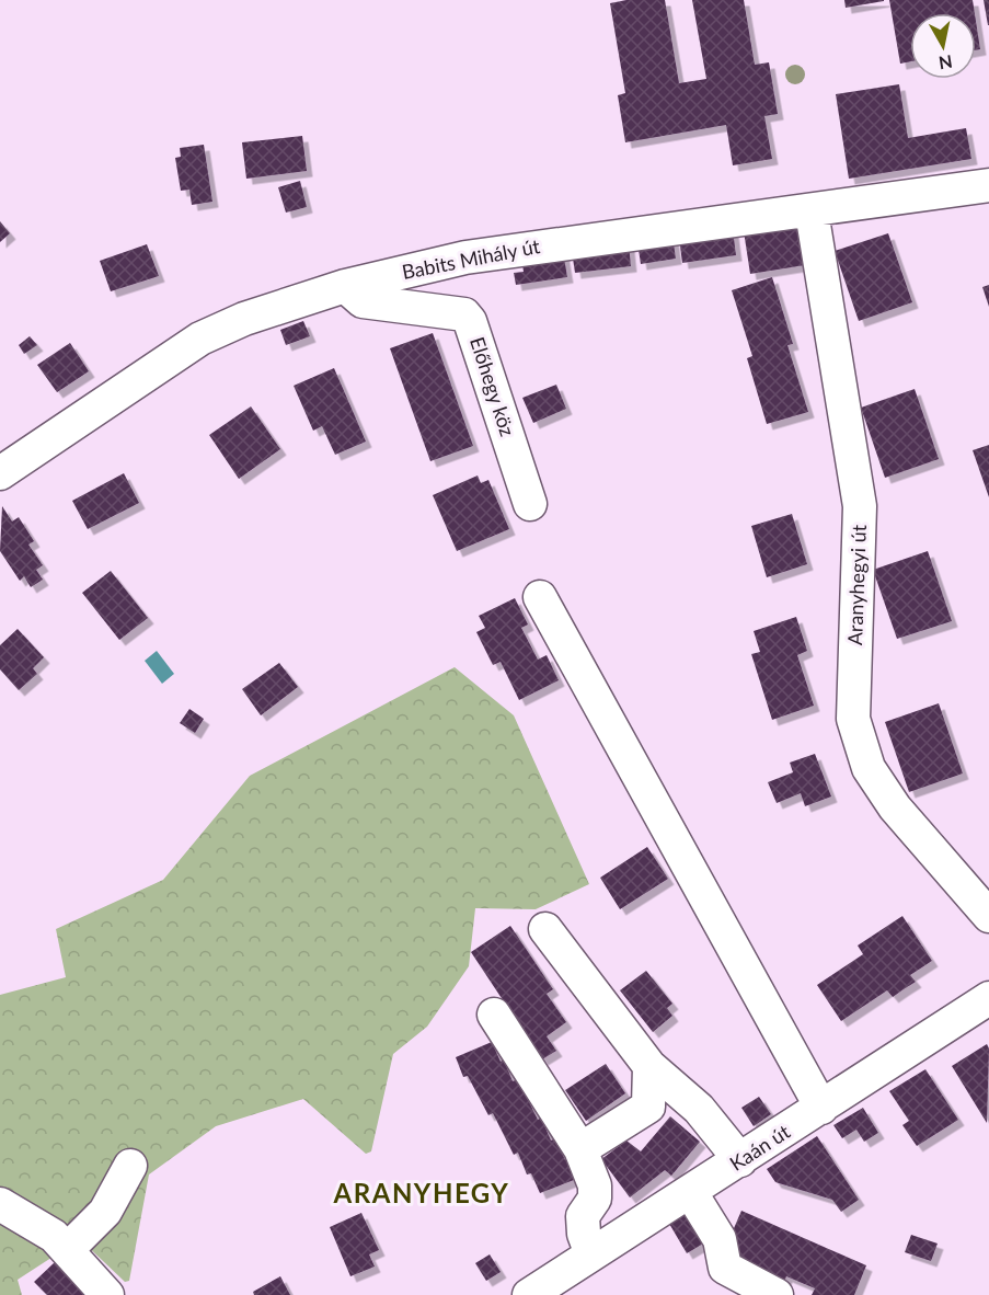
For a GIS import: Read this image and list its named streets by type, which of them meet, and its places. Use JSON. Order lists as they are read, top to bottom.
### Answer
{
  "streets": {
    "street": [
      "Babits Mihály út",
      "Előhegy köz",
      "Aranyhegyi út",
      "Kaán út"
    ]
  },
  "crossings": [
    ["Babits Mihály út", "Előhegy köz"],
    ["Babits Mihály út", "Aranyhegyi út"]
  ],
  "districts": ["ARANYHEGY"],
  "north": "bottom"
}
